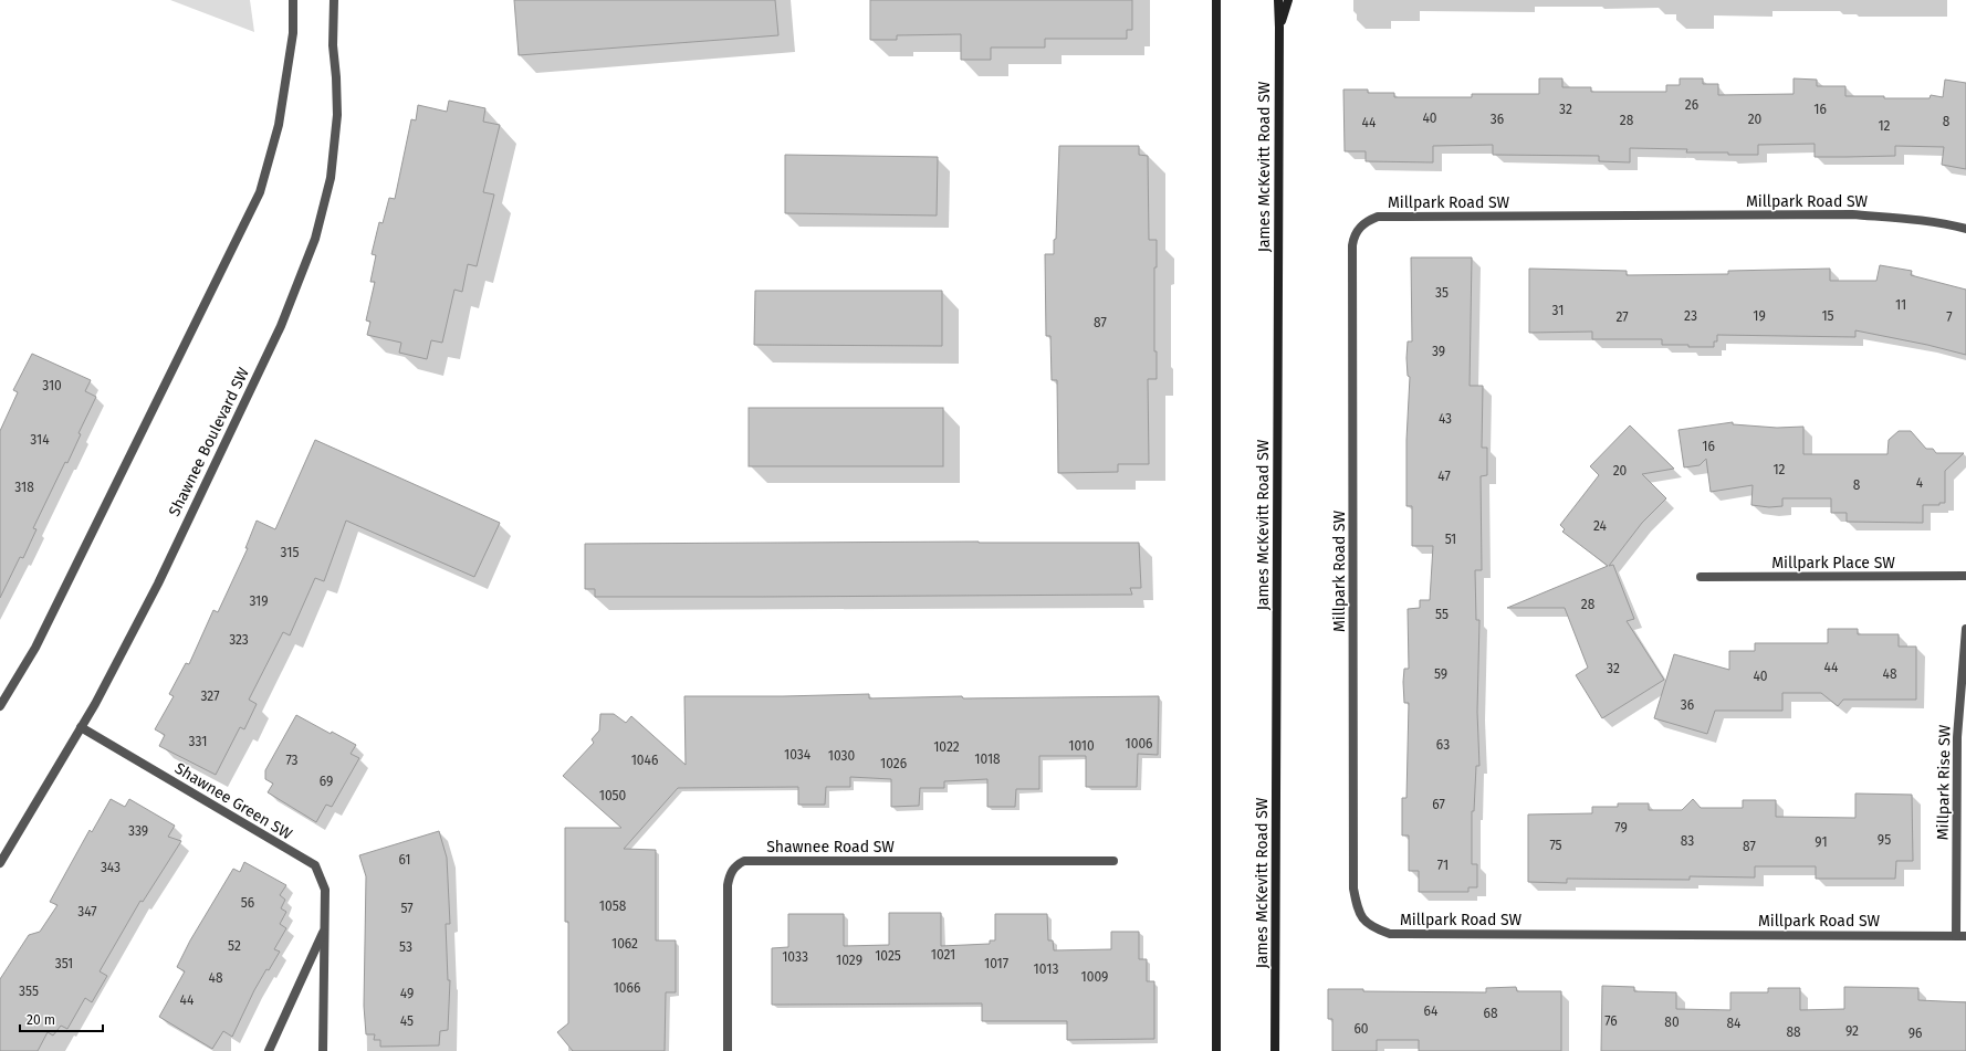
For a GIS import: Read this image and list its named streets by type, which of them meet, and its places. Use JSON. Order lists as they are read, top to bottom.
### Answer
{
  "streets": {
    "main road": ["James McKevitt Road SW"],
    "street": [
      "Millpark Road SW",
      "Shawnee Boulevard SW",
      "Millpark Place SW",
      "Millpark Rise SW",
      "Shawnee Green SW",
      "Shawnee Road SW"
    ]
  },
  "crossings": [
    ["Millpark Road SW", "Millpark Rise SW"],
    ["Shawnee Boulevard SW", "Shawnee Green SW"]
  ],
  "house_numbers": [
    "26",
    "32",
    "16",
    "40",
    "36",
    "20",
    "28",
    "8",
    "44",
    "12",
    "35",
    "11",
    "31",
    "23",
    "19",
    "15",
    "27",
    "7",
    "87",
    "39",
    "310",
    "43",
    "314",
    "16",
    "12",
    "20",
    "47",
    "4",
    "8",
    "318",
    "24",
    "51",
    "315",
    "319",
    "28",
    "55",
    "323",
    "44",
    "32",
    "59",
    "48",
    "40",
    "327",
    "36",
    "331",
    "1006",
    "63",
    "1010",
    "1022",
    "1034",
    "1030",
    "1018",
    "73",
    "1046",
    "1026",
    "69",
    "1050",
    "67",
    "79",
    "339",
    "95",
    "83",
    "91",
    "75",
    "87",
    "61",
    "71",
    "343",
    "56",
    "1058",
    "57",
    "347",
    "1062",
    "52",
    "53",
    "1021",
    "1025",
    "1033",
    "1029",
    "351",
    "1017",
    "1013",
    "1009",
    "48",
    "1066",
    "355",
    "49",
    "44",
    "64",
    "68",
    "45",
    "76",
    "80",
    "84",
    "60",
    "92",
    "88",
    "96"
  ],
  "scale_bar": "20 m"
}
